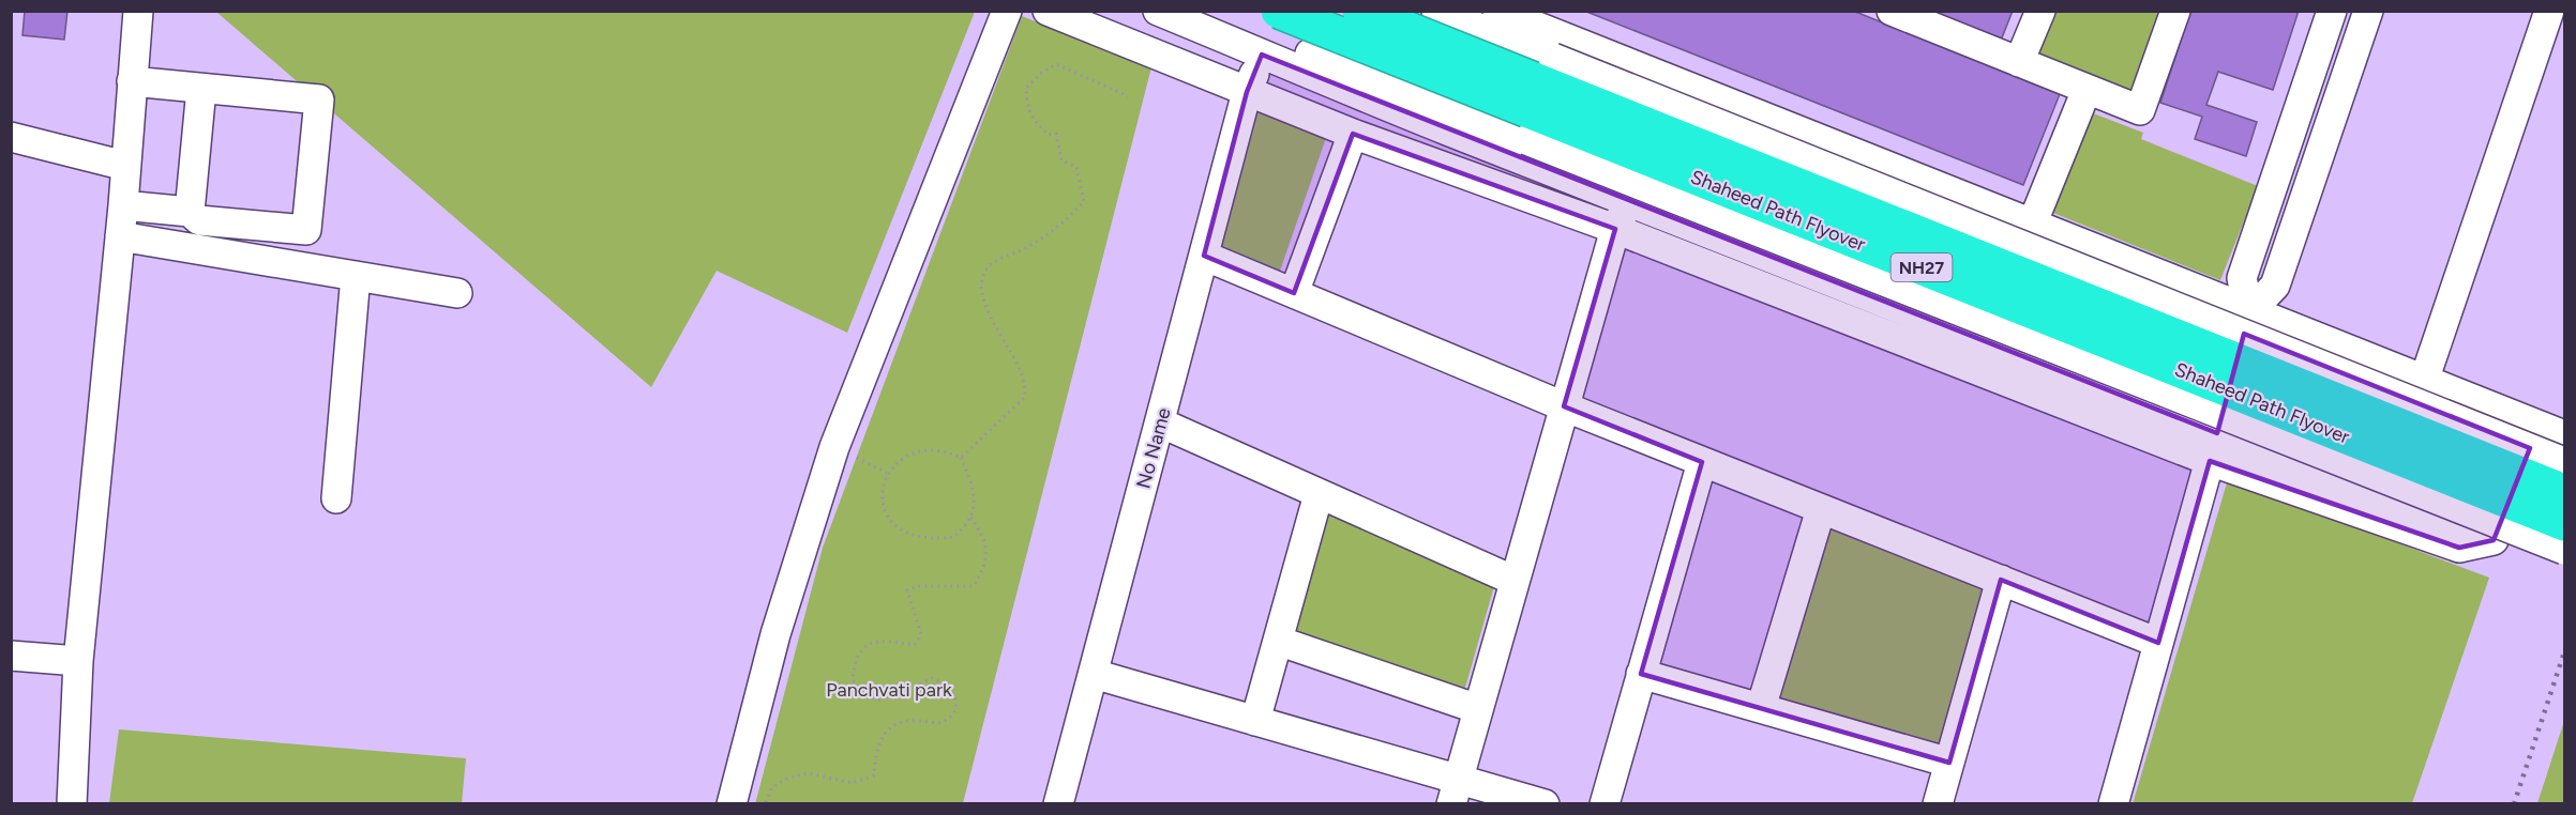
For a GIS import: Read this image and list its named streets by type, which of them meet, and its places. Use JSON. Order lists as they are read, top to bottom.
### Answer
{
  "streets": {
    "highway": ["Shaheed Path Flyover", "NH27"],
    "street": ["No Name"]
  },
  "parks": ["Panchvati park"]
}
